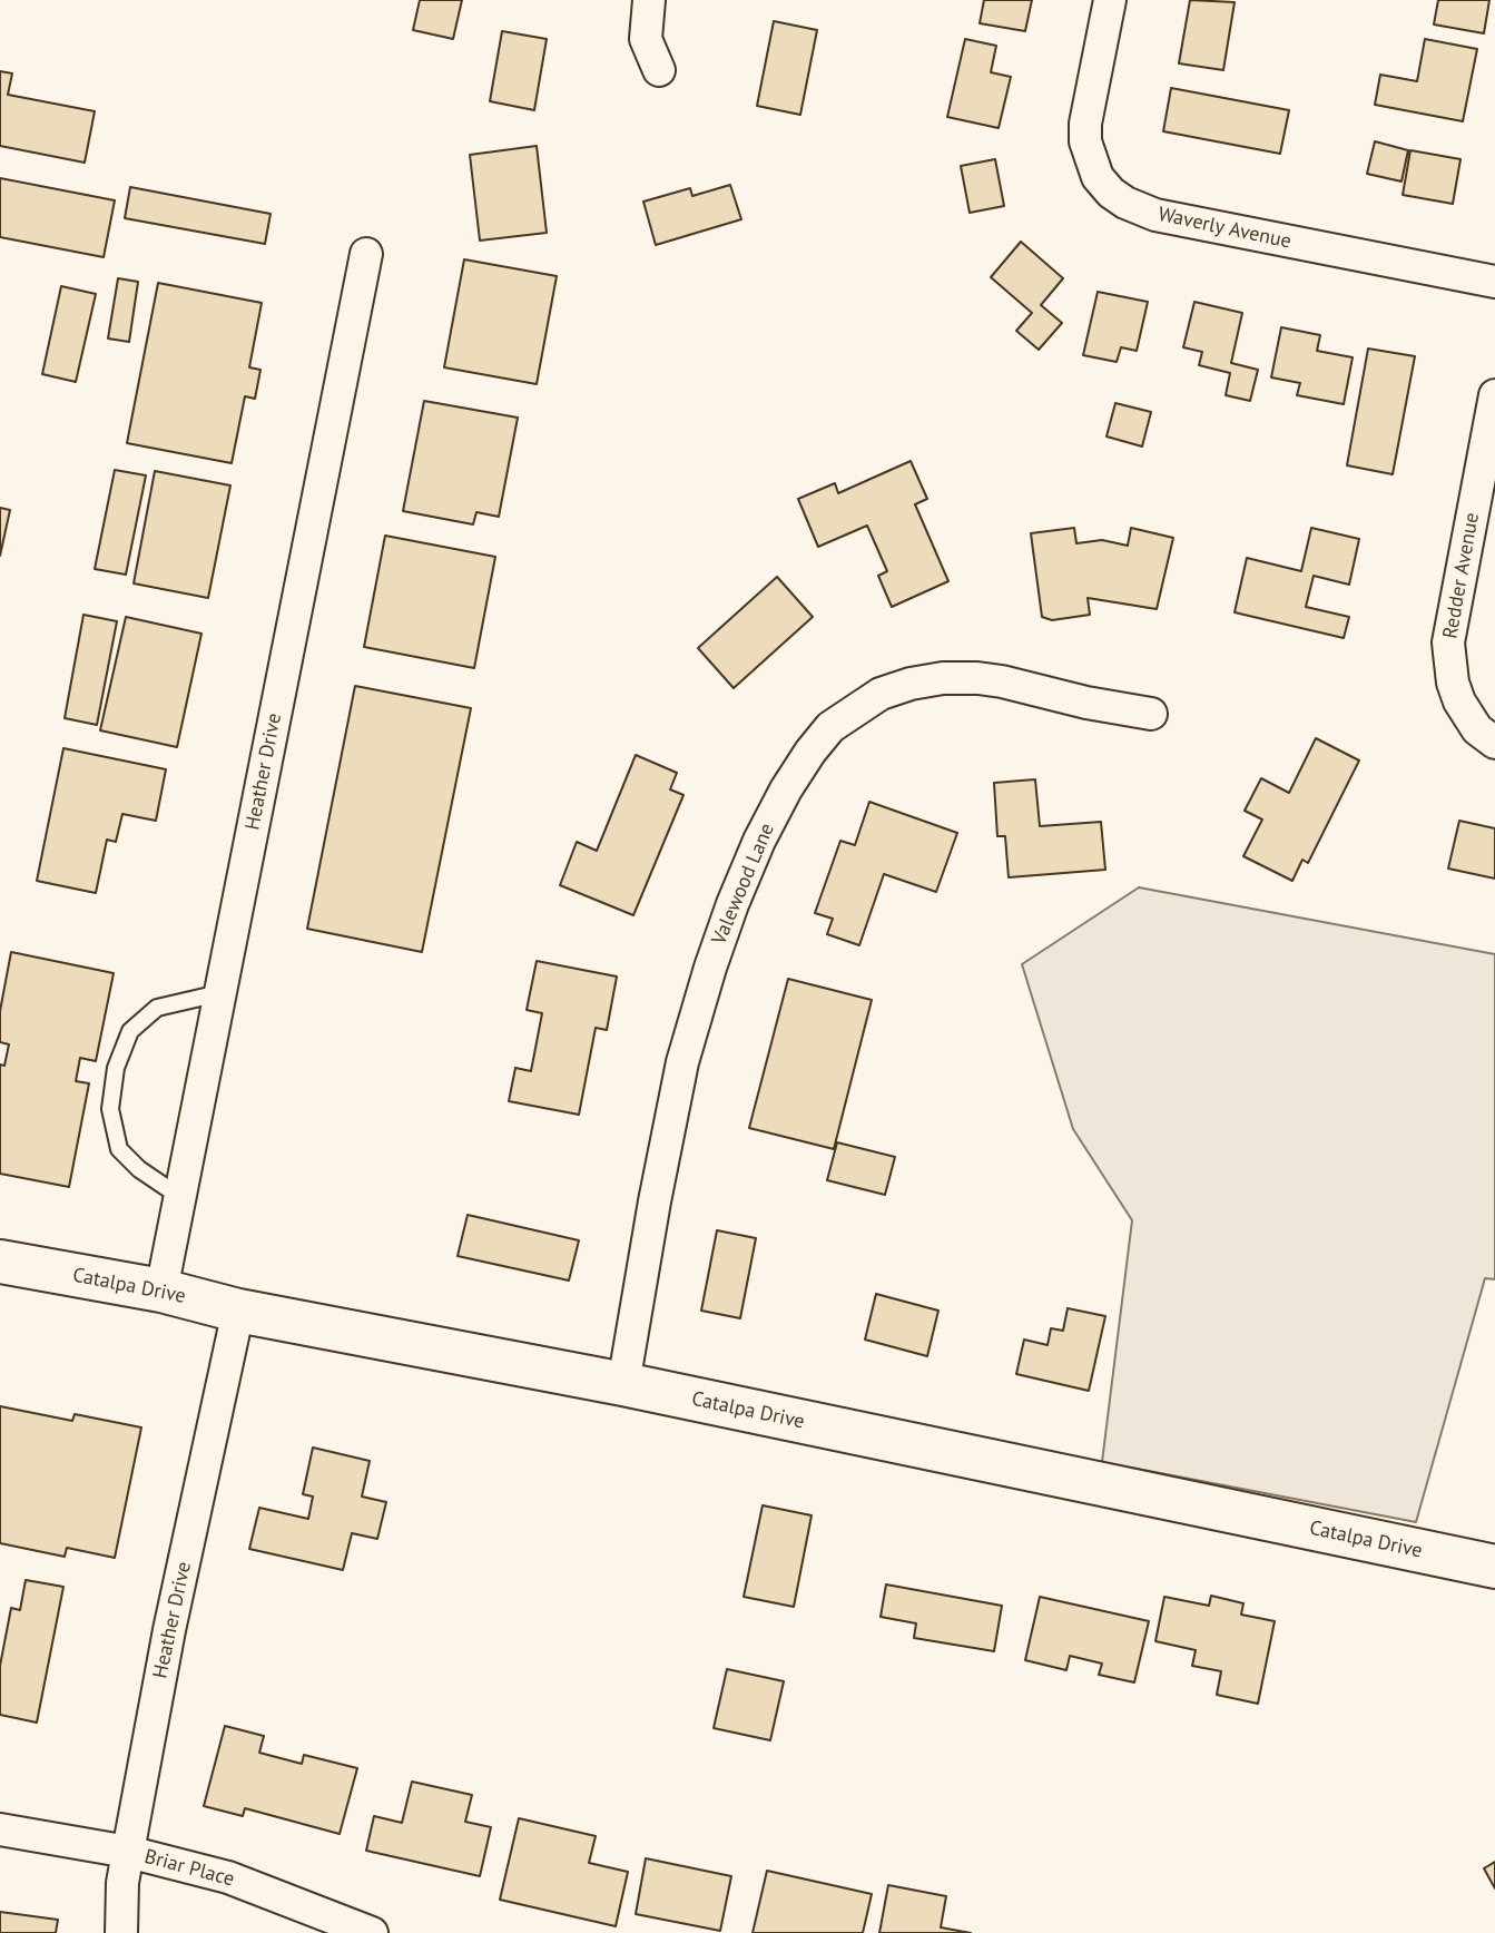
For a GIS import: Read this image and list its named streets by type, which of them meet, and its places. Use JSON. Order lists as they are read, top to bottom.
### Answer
{
  "streets": {
    "street": [
      "Waverly Avenue",
      "Redder Avenue",
      "Heather Drive",
      "Valewood Lane",
      "Catalpa Drive",
      "Briar Place"
    ]
  },
  "crossings": [
    ["Heather Drive", "Catalpa Drive"],
    ["Heather Drive", "Briar Place"],
    ["Valewood Lane", "Catalpa Drive"]
  ]
}
